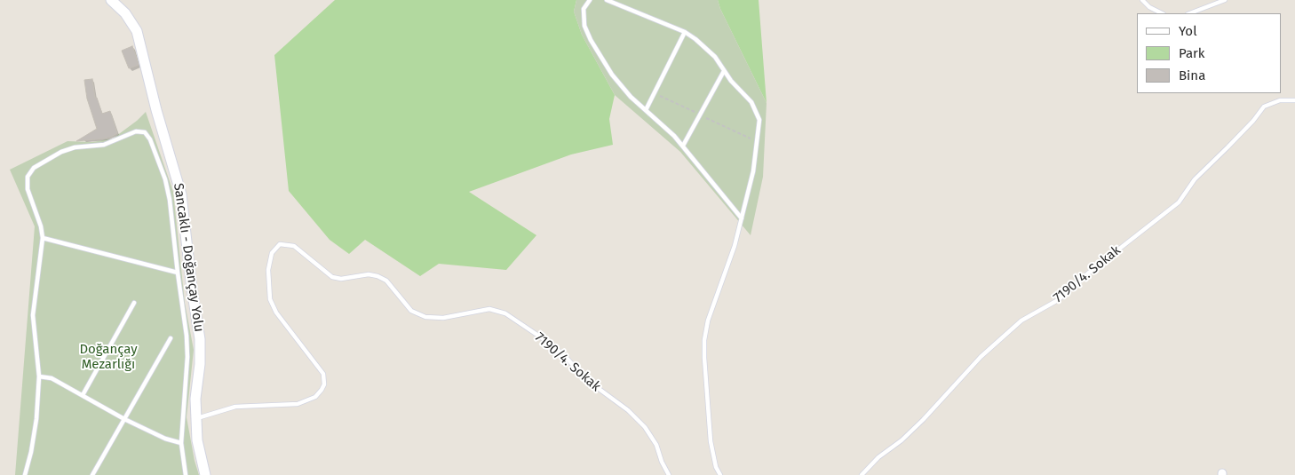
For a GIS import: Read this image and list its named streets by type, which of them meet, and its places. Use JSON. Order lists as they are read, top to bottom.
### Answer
{
  "streets": {
    "street": ["Sancaklı - Doğançay Yolu"],
    "lane": ["7190/4. Sokak"]
  },
  "crossings": [
    ["Sancaklı - Doğançay Yolu", "7190/4. Sokak"]
  ],
  "parks": ["Doğançay Mezarlığı"],
  "legend": ["Yol", "Park", "Bina"]
}
